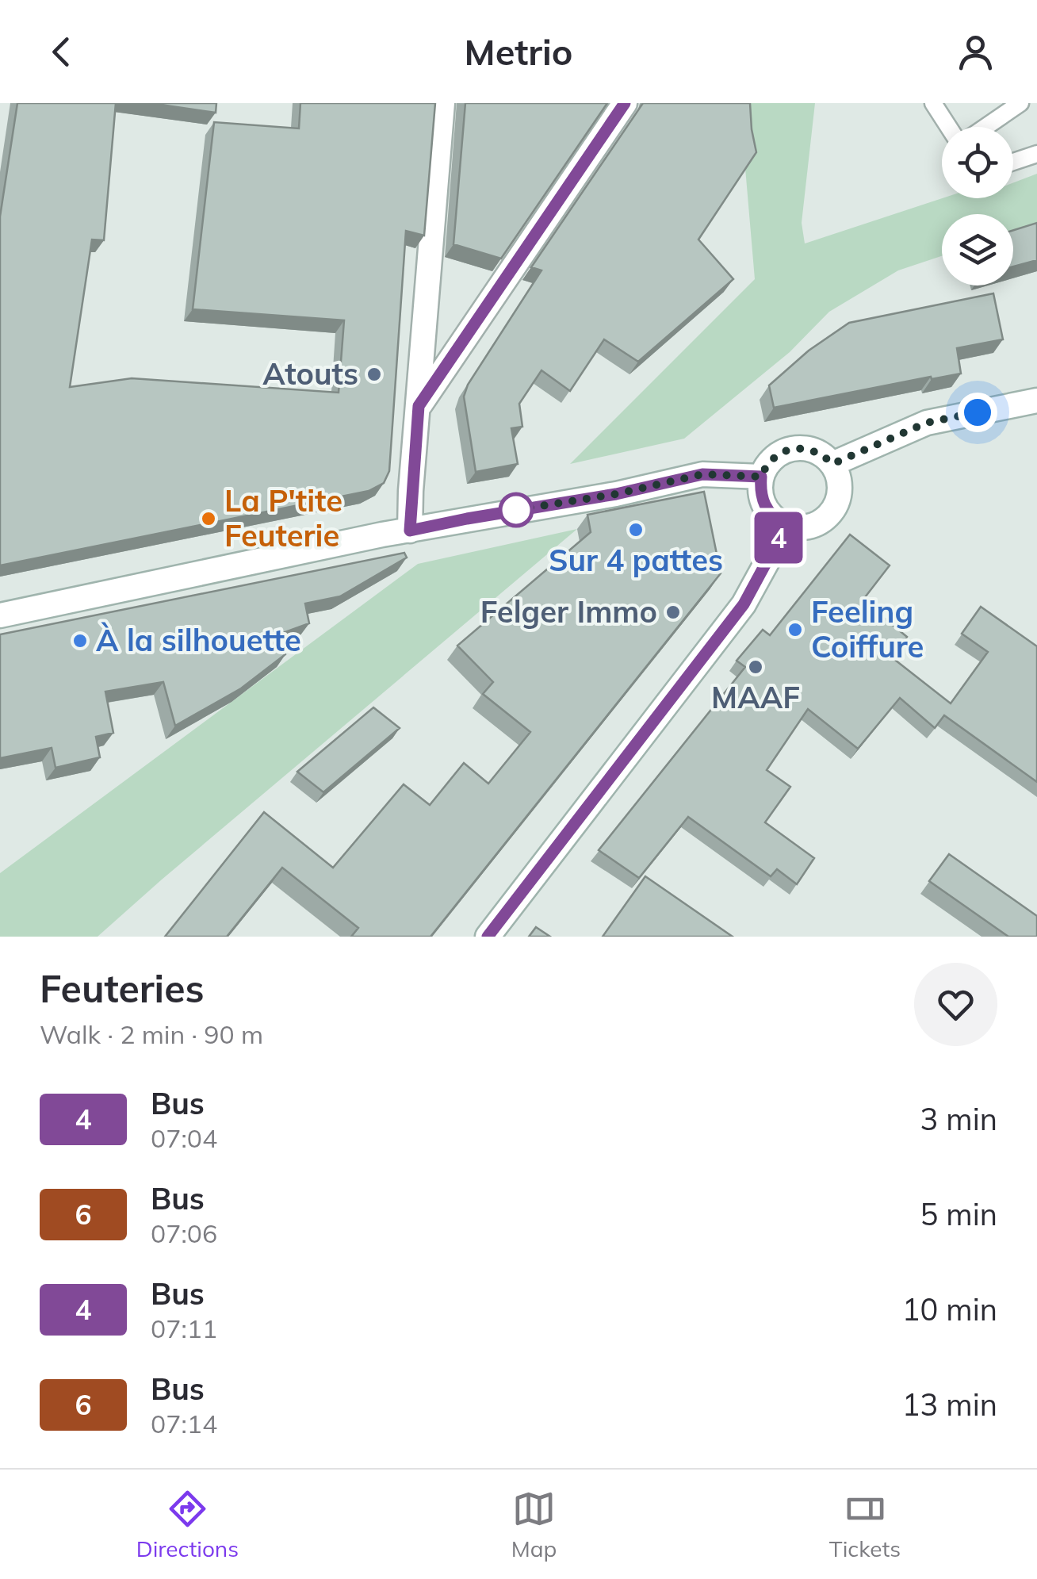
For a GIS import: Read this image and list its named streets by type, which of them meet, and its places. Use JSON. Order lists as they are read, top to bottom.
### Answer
{
  "places": [
    "Atouts",
    "La P'tite Feuterie",
    "Sur 4 pattes",
    "Felger Immo",
    "Feeling Coiffure",
    "À la silhouette",
    "MAAF"
  ],
  "lines": ["bus line 4"],
  "page": {
    "header": "Metrio",
    "on_map": "4",
    "heading": ["Feuteries", "Walk · 2 min · 90 m"],
    "list": [
      {
        "mark": "4",
        "name": "Bus",
        "note": "07:04",
        "value": "3 min"
      },
      {
        "mark": "6",
        "name": "Bus",
        "note": "07:06",
        "value": "5 min"
      },
      {
        "mark": "4",
        "name": "Bus",
        "note": "07:11",
        "value": "10 min"
      },
      {
        "mark": "6",
        "name": "Bus",
        "note": "07:14",
        "value": "13 min"
      }
    ],
    "tabs": ["Directions", "Map", "Tickets"]
  }
}
